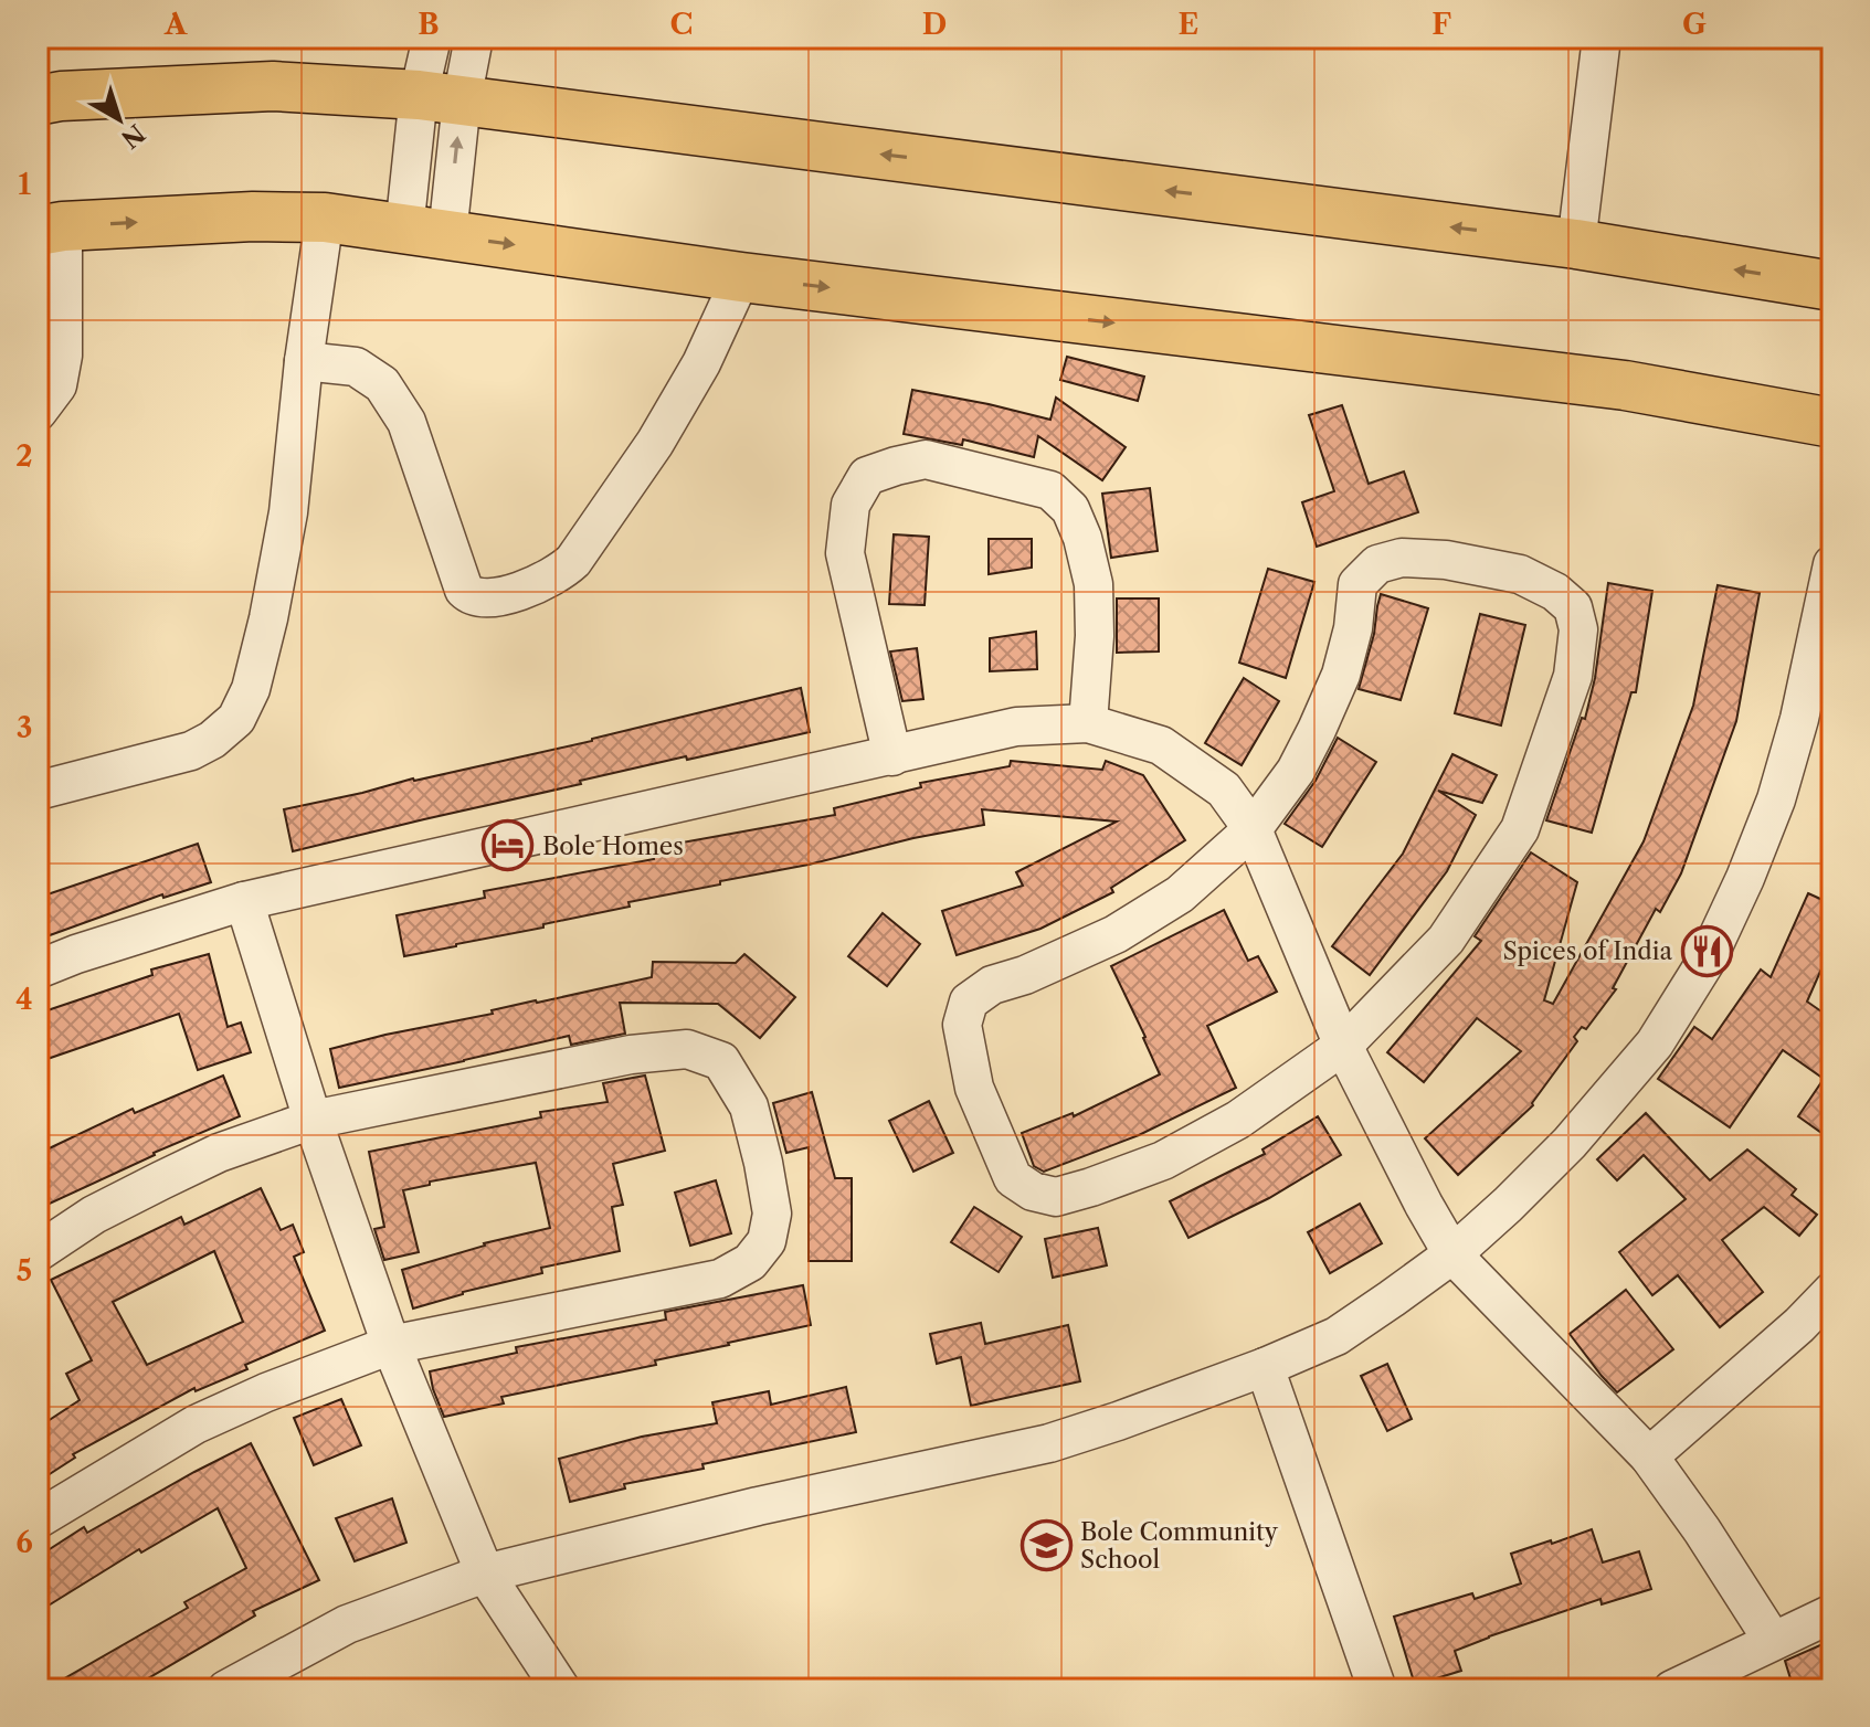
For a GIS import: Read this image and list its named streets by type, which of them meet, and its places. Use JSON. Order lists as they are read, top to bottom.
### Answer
{
  "places": {
    "hotel": ["Bole Homes"],
    "restaurant": ["Spices of India"],
    "school or university": ["Bole Community School"]
  },
  "north": "bottom right",
  "grid": {
    "columns": [
      "A",
      "B",
      "C",
      "D",
      "E",
      "F",
      "G"
    ],
    "rows": [
      "1",
      "2",
      "3",
      "4",
      "5",
      "6"
    ]
  }
}
